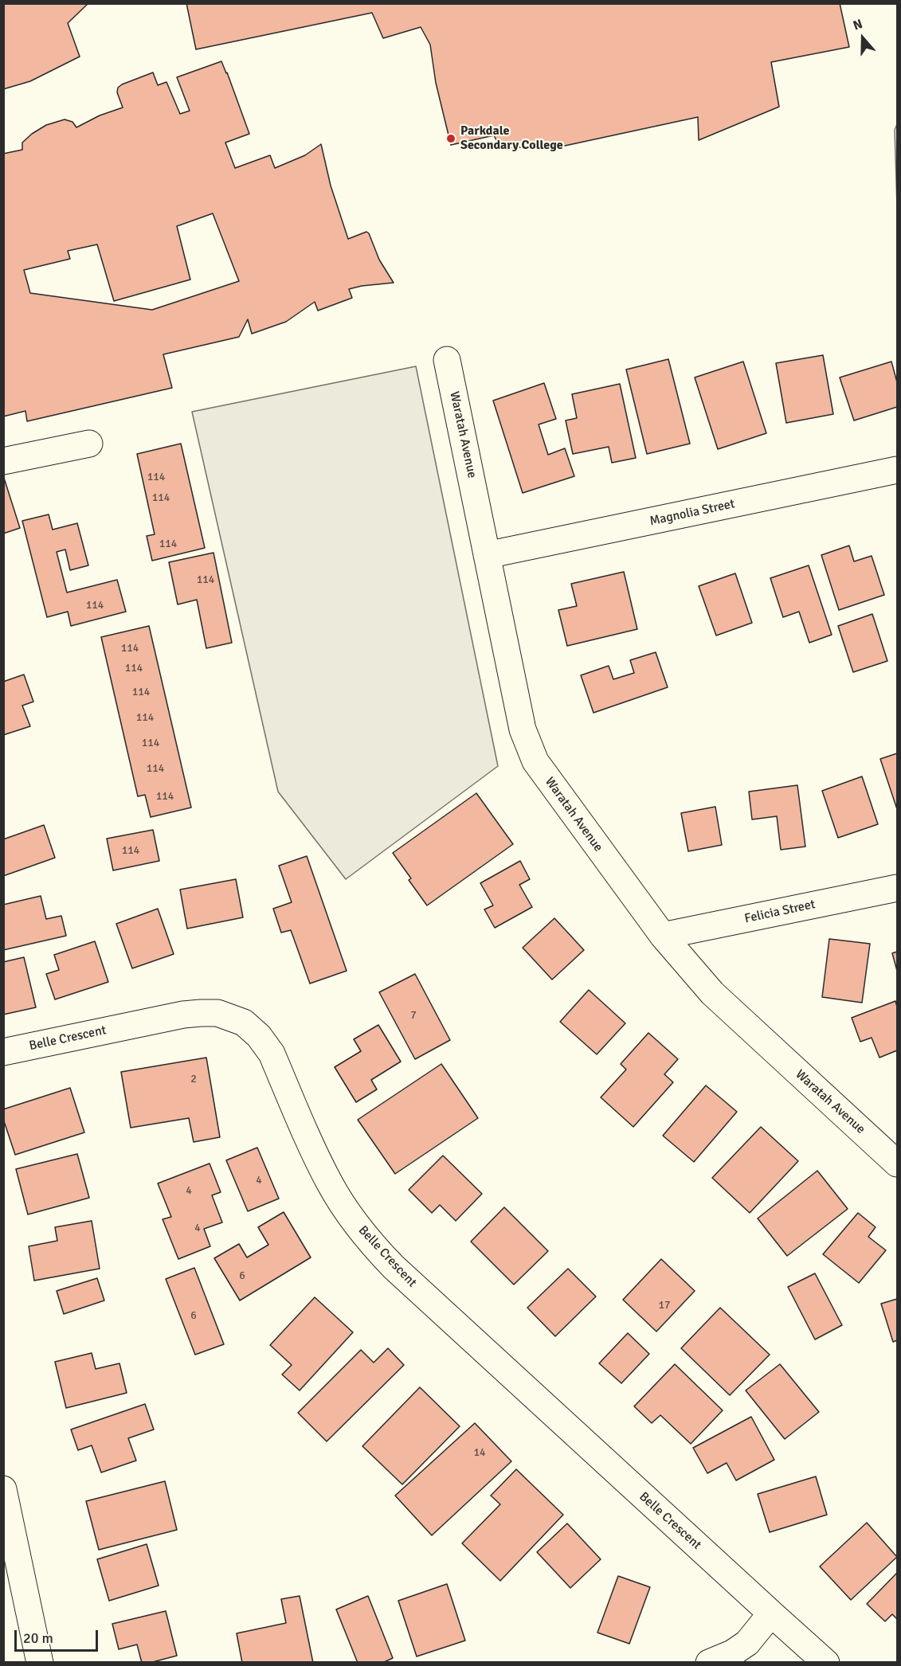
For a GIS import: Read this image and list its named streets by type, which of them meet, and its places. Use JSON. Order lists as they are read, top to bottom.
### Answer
{
  "streets": {
    "street": [
      "Waratah Avenue",
      "Magnolia Street",
      "Felicia Street",
      "Belle Crescent"
    ]
  },
  "crossings": [
    ["Waratah Avenue", "Magnolia Street"],
    ["Waratah Avenue", "Felicia Street"]
  ],
  "places": ["Parkdale Secondary College"],
  "house_numbers": [
    "114",
    "114",
    "114",
    "114",
    "114",
    "114",
    "114",
    "114",
    "114",
    "114",
    "114",
    "114",
    "114",
    "7",
    "2",
    "4",
    "4",
    "4",
    "6",
    "17",
    "6",
    "14"
  ],
  "scale_bar": "20 m",
  "north": "top"
}
